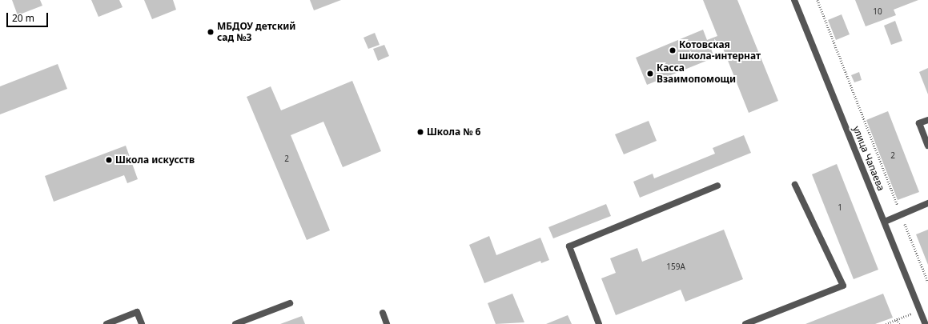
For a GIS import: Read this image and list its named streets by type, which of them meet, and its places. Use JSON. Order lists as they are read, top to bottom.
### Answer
{
  "streets": {
    "street": ["улица Чапаева"]
  },
  "places": [
    "МБДОУ детский сад №3",
    "Котовская школа-интернат",
    "Касса Взаимопомощи",
    "Школа № 6",
    "Школа искусств"
  ],
  "house_numbers": [
    "10",
    "2",
    "2",
    "1",
    "159А"
  ],
  "scale_bar": "20 m"
}
